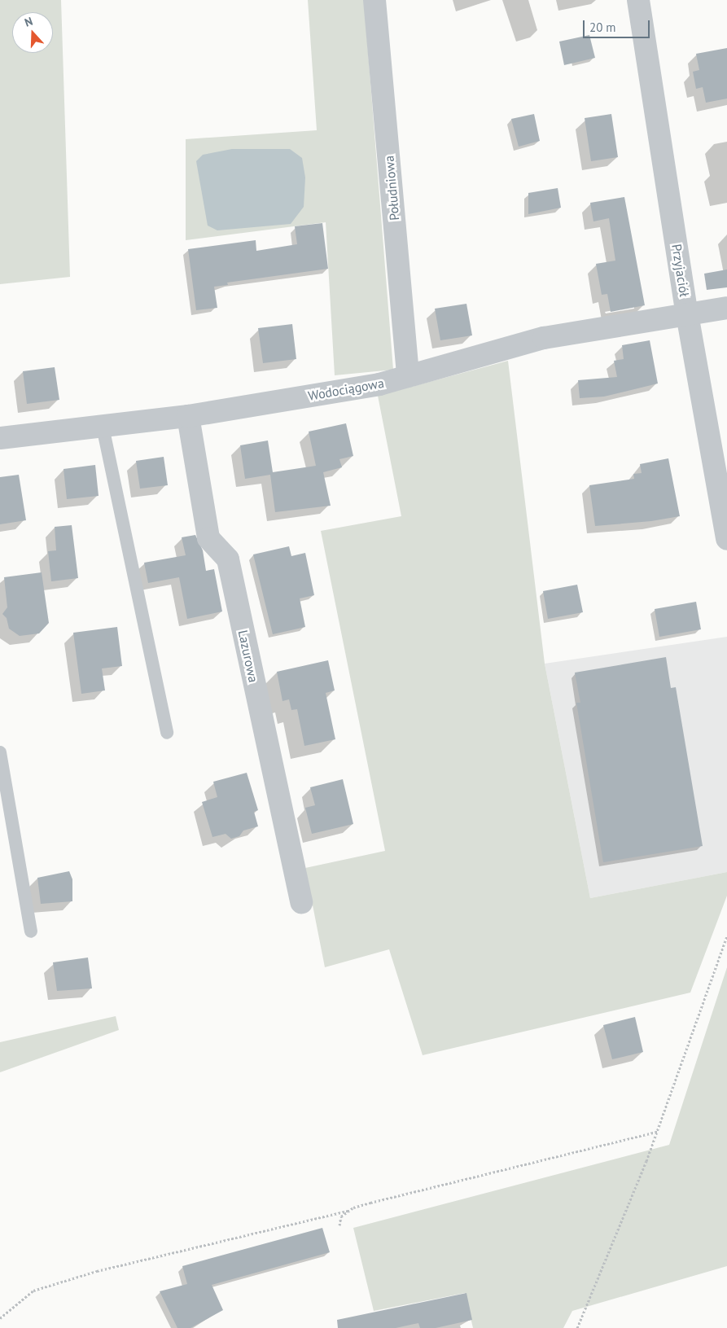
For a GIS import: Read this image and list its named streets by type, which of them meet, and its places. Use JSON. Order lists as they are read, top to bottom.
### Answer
{
  "streets": {
    "street": [
      "Południowa",
      "Przyjaciół",
      "Wodociągowa",
      "Lazurowa"
    ]
  },
  "crossings": [
    ["Południowa", "Wodociągowa"],
    ["Przyjaciół", "Wodociągowa"],
    ["Wodociągowa", "Lazurowa"]
  ],
  "scale_bar": "20 m",
  "north": "top"
}
